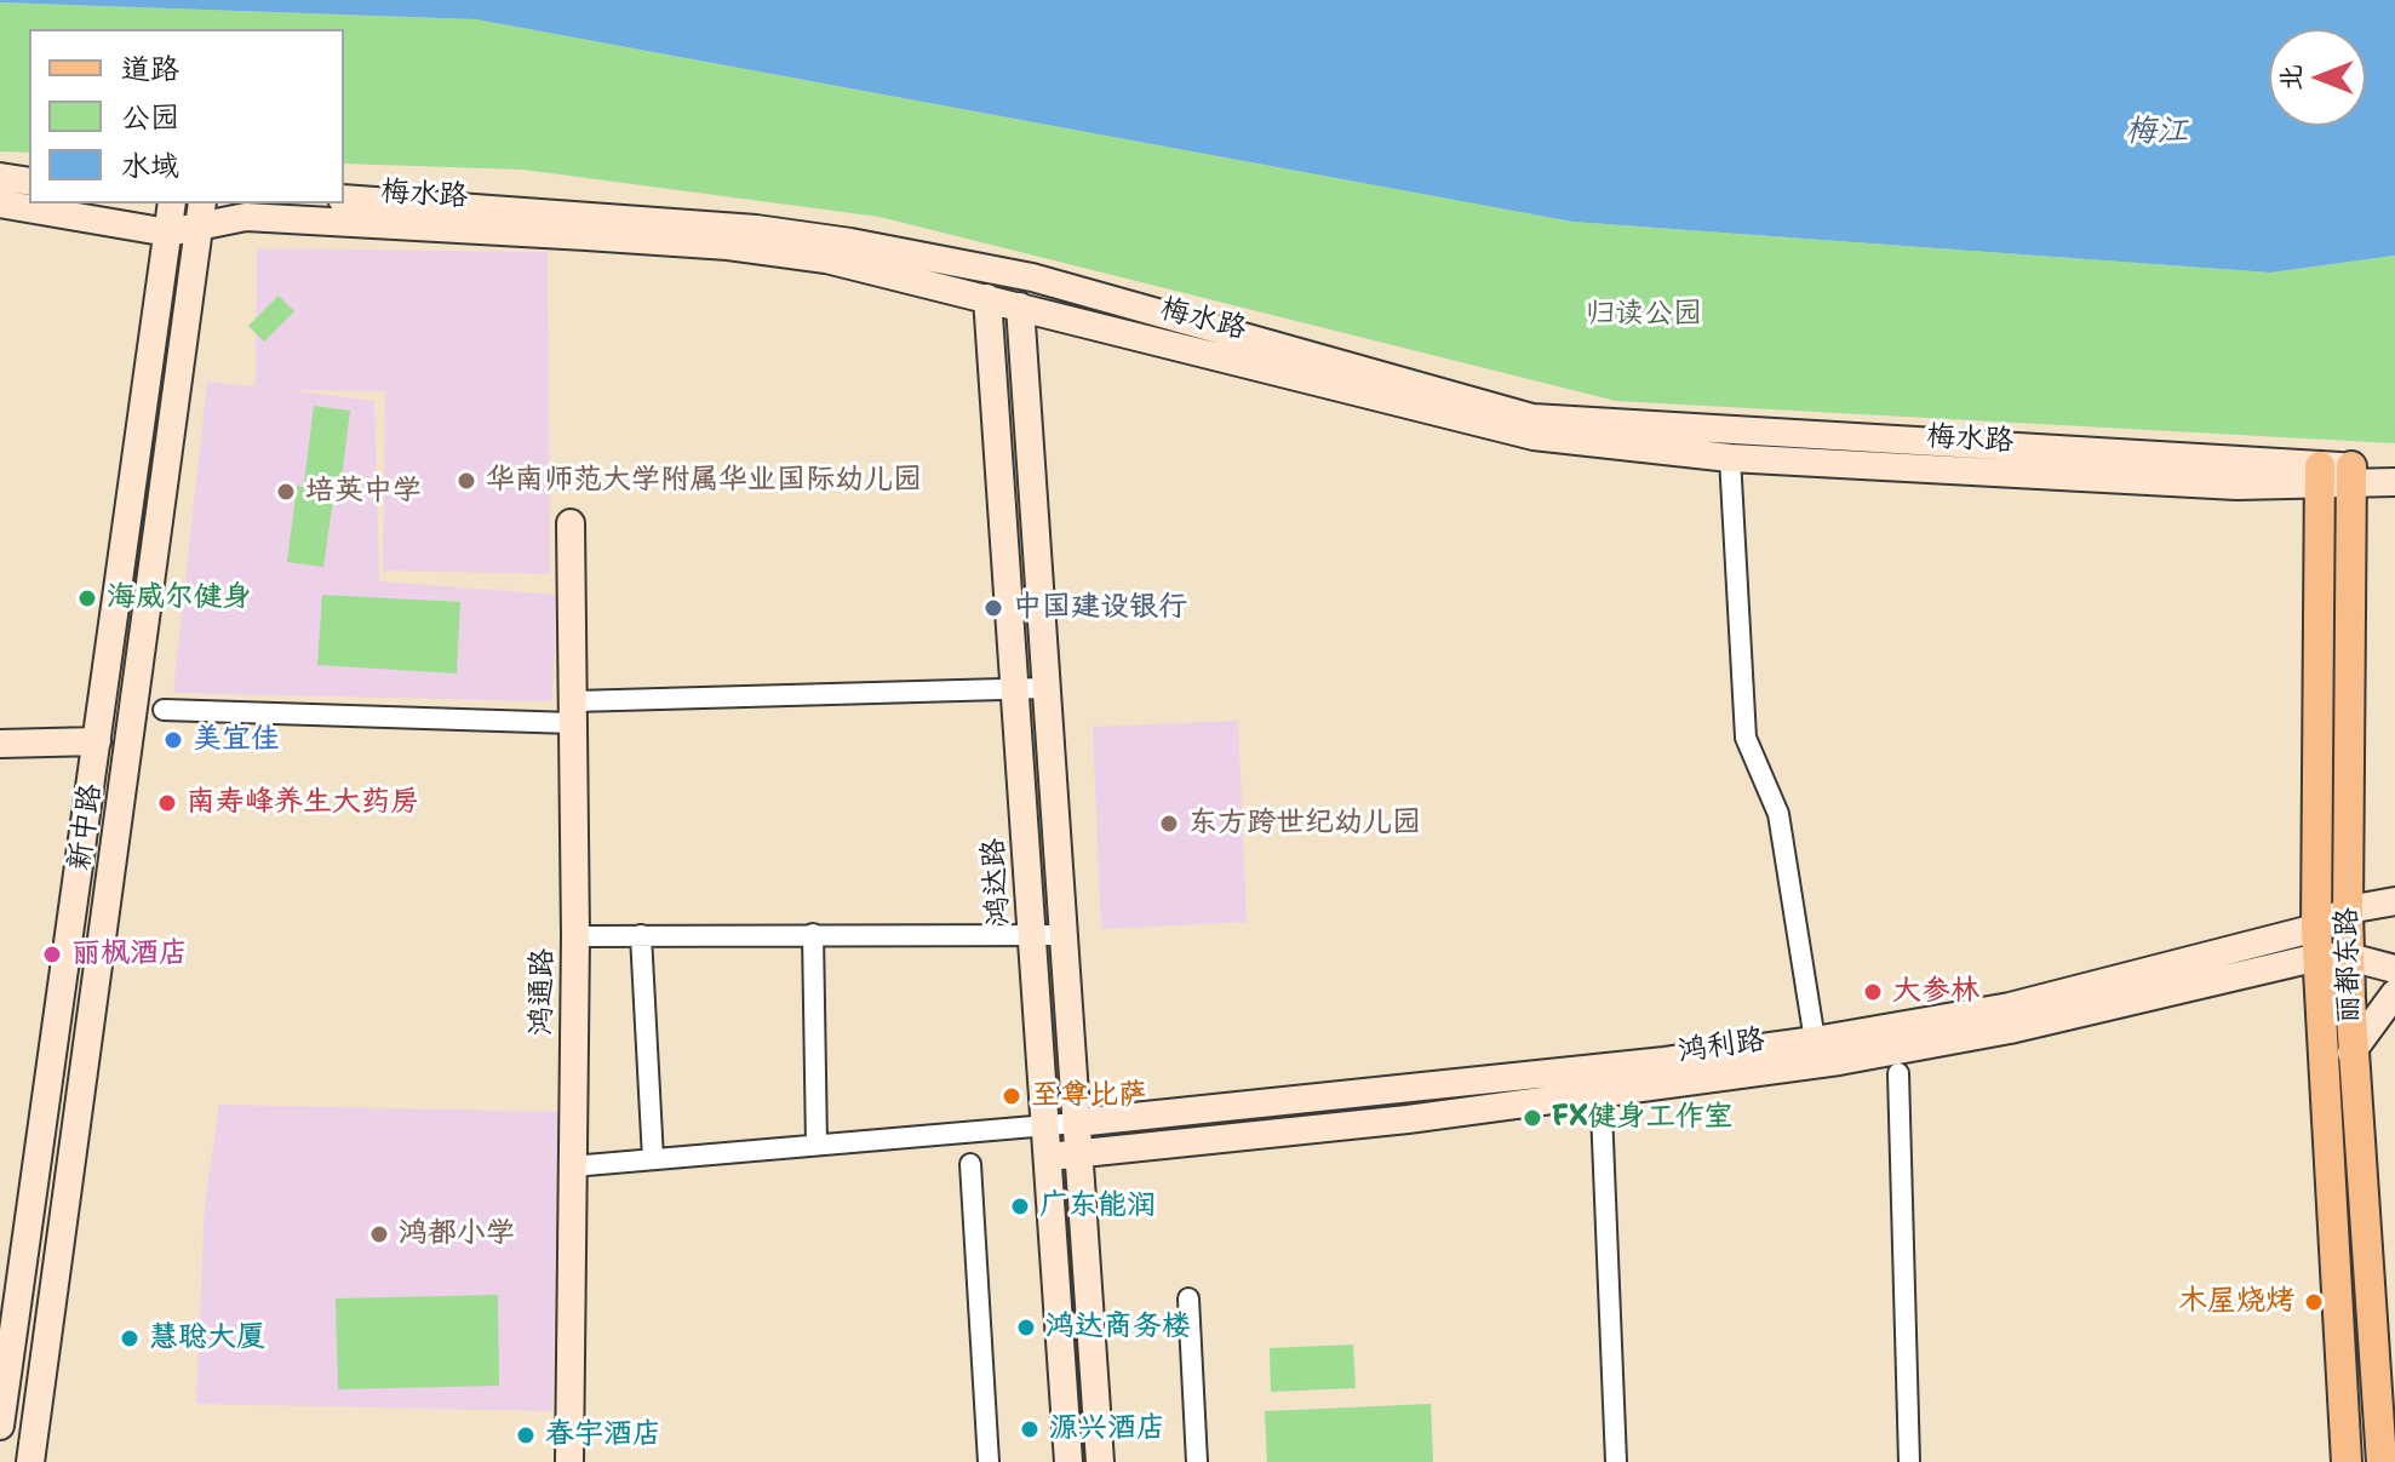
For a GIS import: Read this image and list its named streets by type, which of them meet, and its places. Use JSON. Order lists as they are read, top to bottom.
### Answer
{
  "streets": {
    "main road": [
      "梅水路",
      "新中路",
      "鸿达路",
      "丽都东路",
      "鸿通路",
      "鸿利路"
    ]
  },
  "crossings": [
    ["梅水路", "新中路"],
    ["梅水路", "鸿达路"],
    ["梅水路", "丽都东路"],
    ["鸿达路", "鸿利路"],
    ["丽都东路", "鸿利路"]
  ],
  "water": ["梅江"],
  "parks": ["归读公园"],
  "places": [
    "华南师范大学附属华业国际幼儿园",
    "培英中学",
    "海威尔健身",
    "中国建设银行",
    "美宜佳",
    "南寿峰养生大药房",
    "东方跨世纪幼儿园",
    "丽枫酒店",
    "大参林",
    "至尊比萨",
    "FX健身工作室",
    "广东能润",
    "鸿都小学",
    "木屋烧烤",
    "鸿达商务楼",
    "慧聪大厦",
    "源兴酒店",
    "春宇酒店"
  ],
  "legend": ["道路", "公园", "水域"],
  "north": "left"
}
